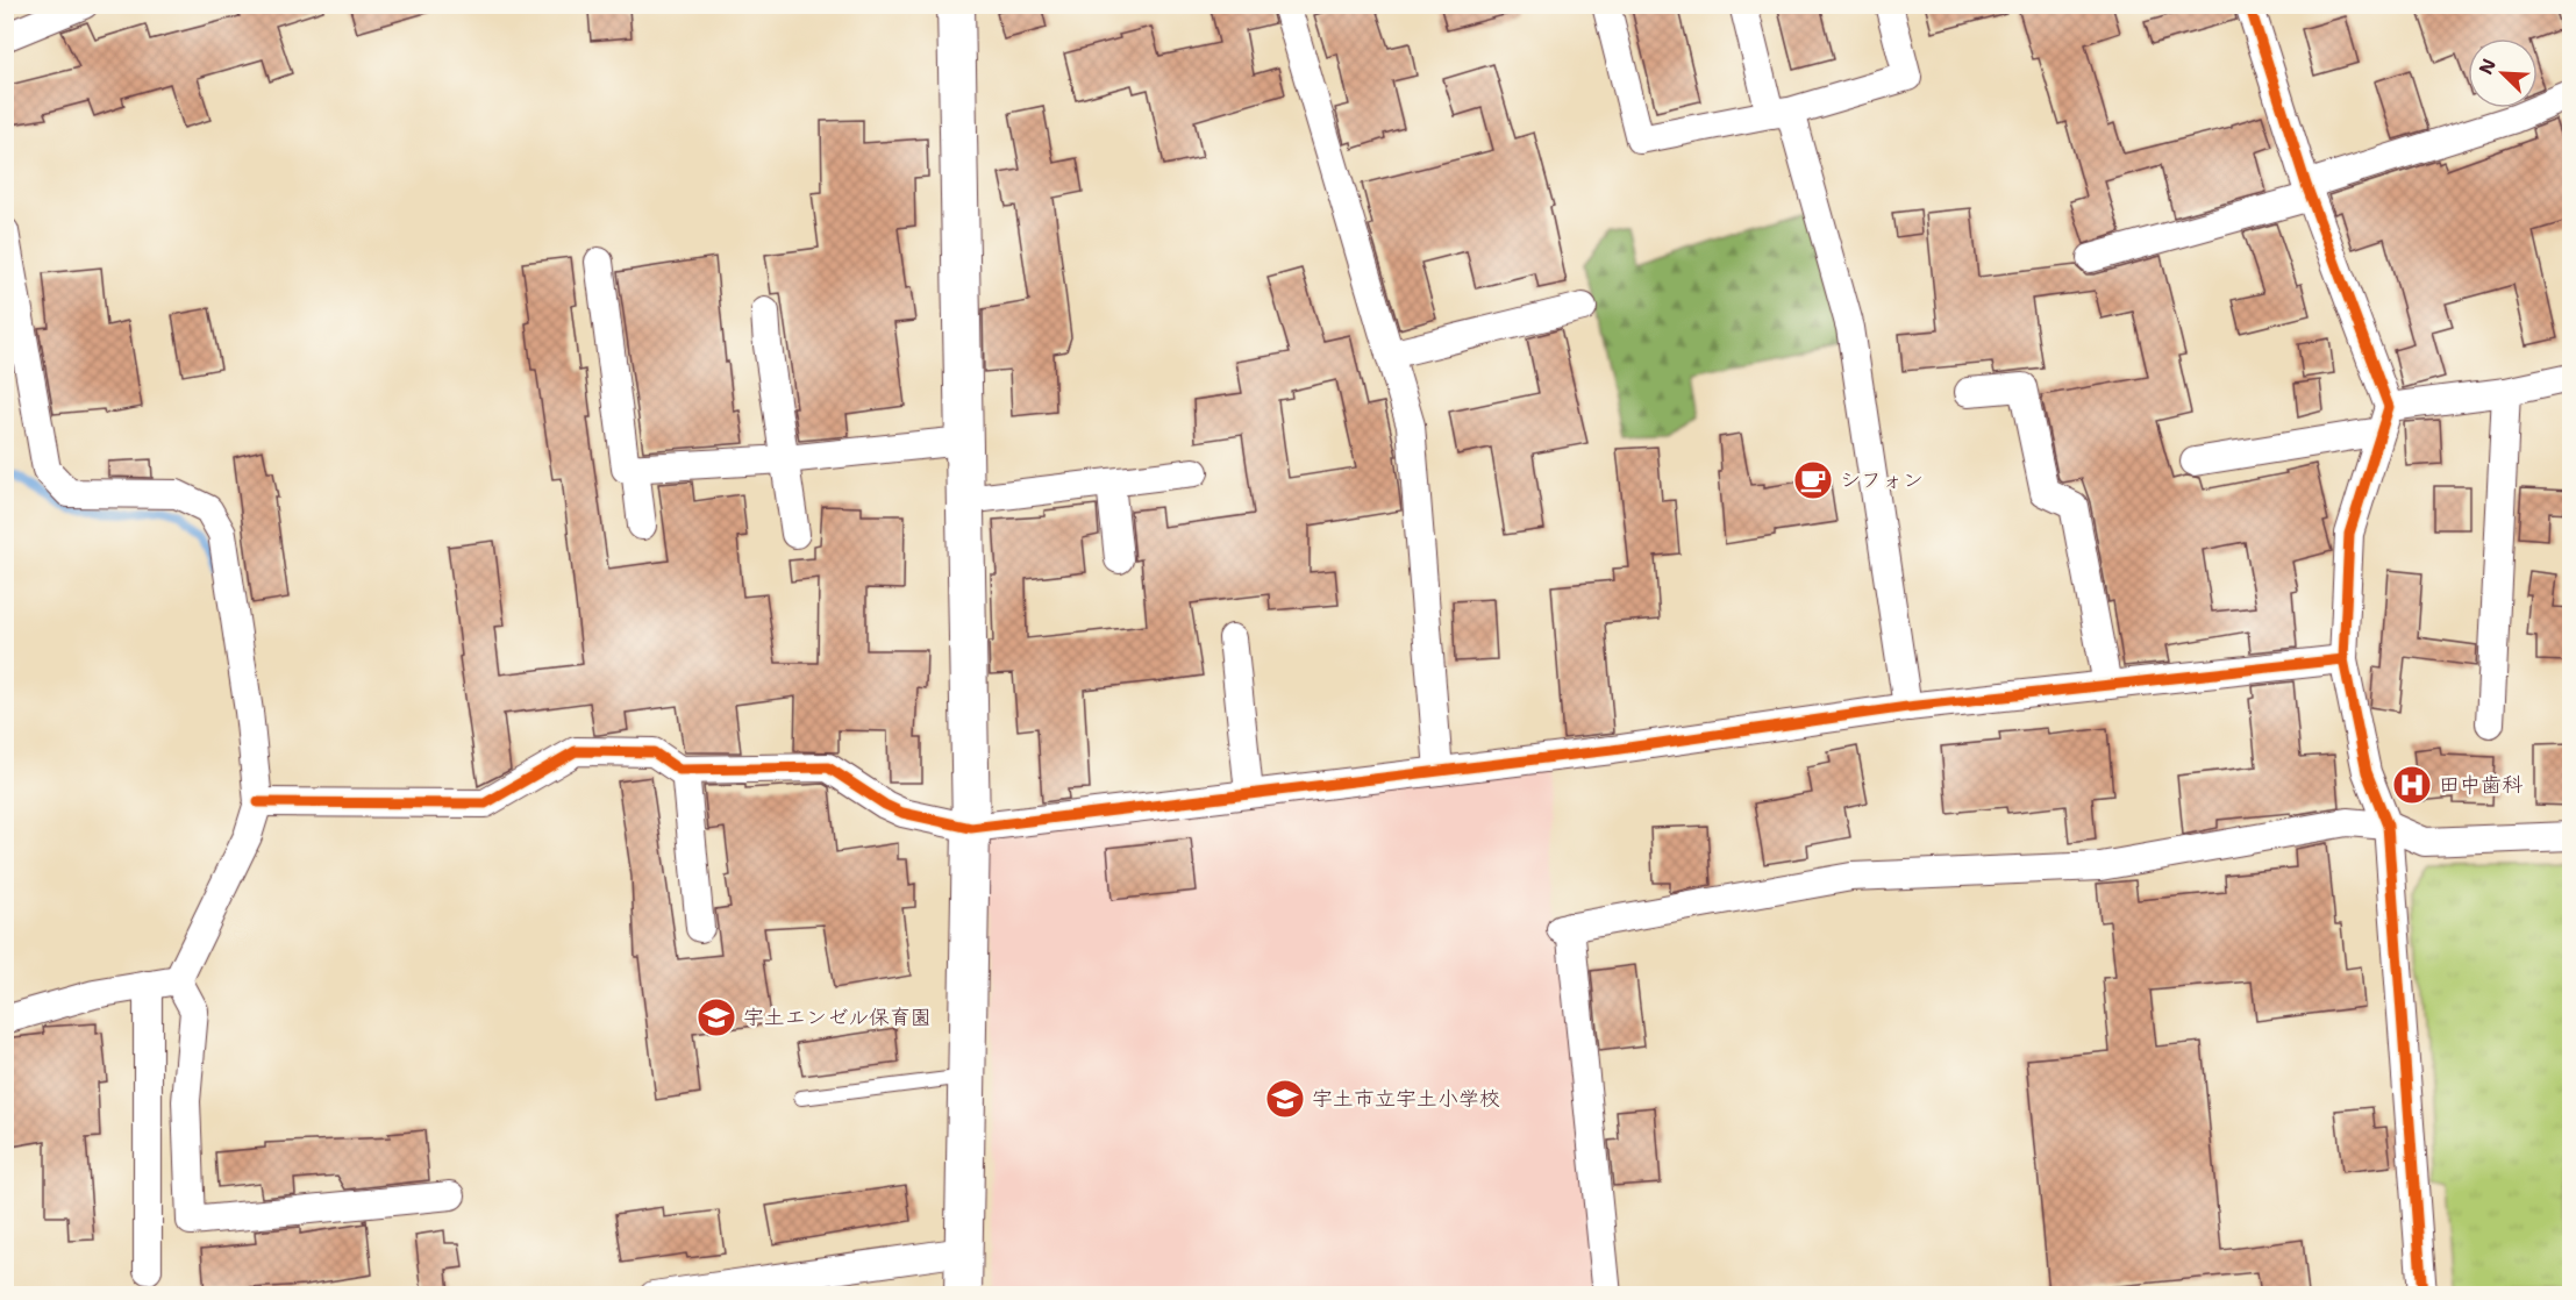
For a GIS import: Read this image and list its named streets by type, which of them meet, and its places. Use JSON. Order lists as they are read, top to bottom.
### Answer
{
  "places": {
    "cafe": ["シフォン"],
    "hospital": ["田中歯科"],
    "school or university": ["宇土エンゼル保育園", "宇土市立宇土小学校"]
  },
  "north": "top left"
}
